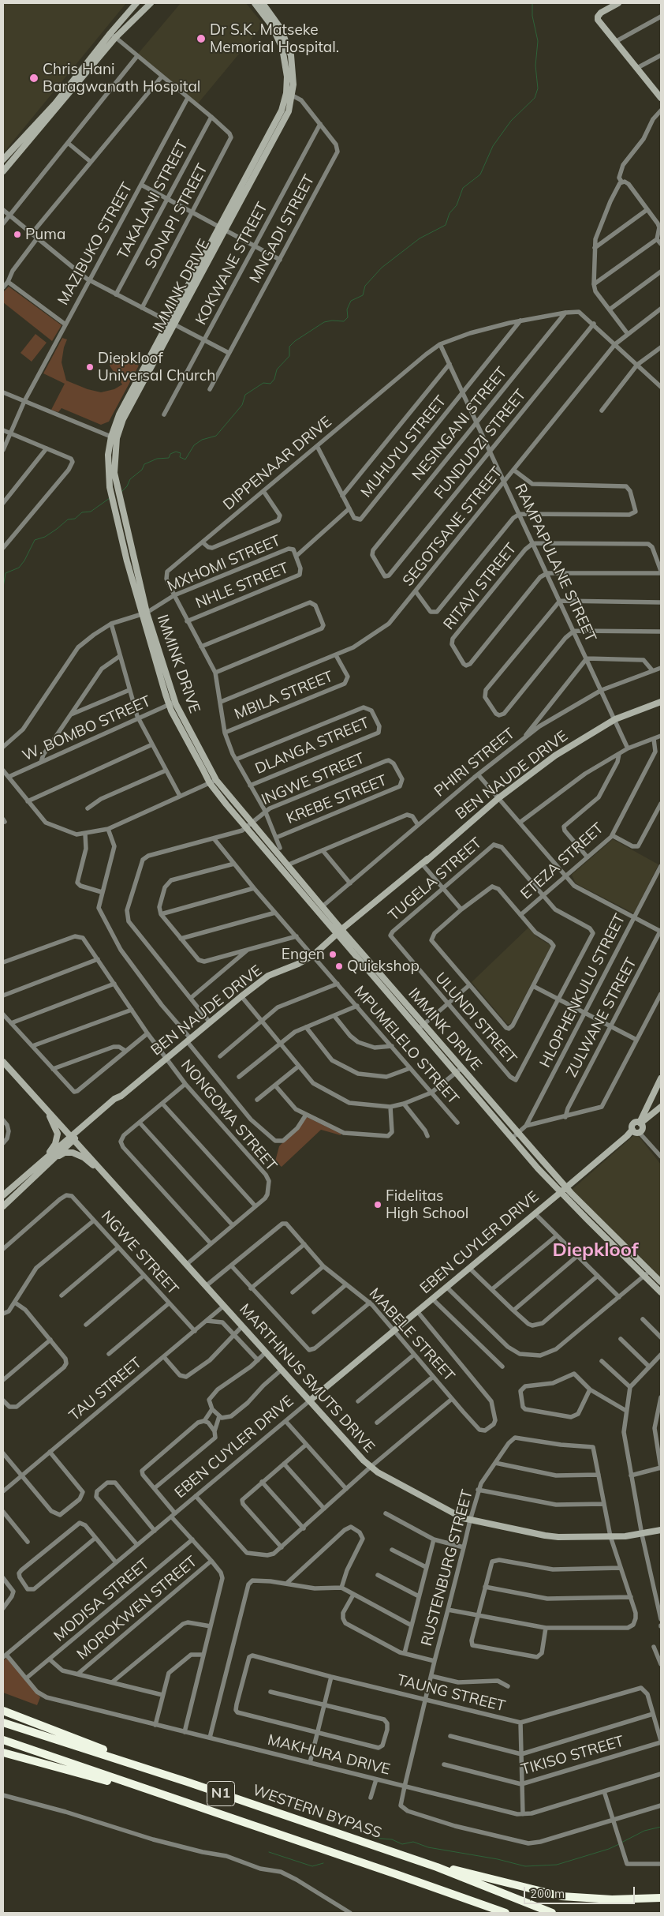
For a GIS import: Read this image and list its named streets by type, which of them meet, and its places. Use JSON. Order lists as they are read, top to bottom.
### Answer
{
  "streets": {
    "highway": ["N1", "WESTERN BYPASS"],
    "main road": [
      "IMMINK DRIVE",
      "BEN NAUDE DRIVE",
      "EBEN CUYLER DRIVE",
      "MARTHINUS SMUTS DRIVE"
    ],
    "street": [
      "TAKALANI STREET",
      "SONAPI STREET",
      "MNGADI STREET",
      "MAZIBUKO STREET",
      "KOKWANE STREET",
      "NESINGANI STREET",
      "FUNDUDZI STREET",
      "MUHUYU STREET",
      "DIPPENAAR DRIVE",
      "SEGOTSANE STREET",
      "RAMPAPULANE STREET",
      "MXHOMI STREET",
      "NHLE STREET",
      "RITAVI STREET",
      "MBILA STREET",
      "W. BOMBO STREET",
      "DLANGA STREET",
      "PHIRI STREET",
      "INGWE STREET",
      "KREBE STREET",
      "ETEZA STREET",
      "TUGELA STREET",
      "HLOPHENKULU STREET",
      "ZULWANE STREET",
      "ULUNDI STREET",
      "MPUMELELO STREET",
      "NONGOMA STREET",
      "NGWE STREET",
      "MABELE STREET",
      "TAU STREET",
      "RUSTENBURG STREET",
      "MODISA STREET",
      "MOROKWEN STREET",
      "TAUNG STREET",
      "MAKHURA DRIVE",
      "TIKISO STREET"
    ]
  },
  "crossings": [
    ["TAKALANI STREET", "SONAPI STREET"],
    ["MNGADI STREET", "KOKWANE STREET"],
    ["MNGADI STREET", "IMMINK DRIVE"],
    ["IMMINK DRIVE", "MXHOMI STREET"],
    ["IMMINK DRIVE", "W. BOMBO STREET"],
    ["IMMINK DRIVE", "PHIRI STREET"],
    ["IMMINK DRIVE", "BEN NAUDE DRIVE"],
    ["IMMINK DRIVE", "INGWE STREET"],
    ["IMMINK DRIVE", "EBEN CUYLER DRIVE"],
    ["NESINGANI STREET", "FUNDUDZI STREET"],
    ["NESINGANI STREET", "DIPPENAAR DRIVE"],
    ["NESINGANI STREET", "RAMPAPULANE STREET"],
    ["FUNDUDZI STREET", "DIPPENAAR DRIVE"],
    ["FUNDUDZI STREET", "RAMPAPULANE STREET"],
    ["MUHUYU STREET", "DIPPENAAR DRIVE"],
    ["MUHUYU STREET", "RAMPAPULANE STREET"],
    ["DIPPENAAR DRIVE", "SEGOTSANE STREET"],
    ["DIPPENAAR DRIVE", "RAMPAPULANE STREET"],
    ["DIPPENAAR DRIVE", "MXHOMI STREET"],
    ["DIPPENAAR DRIVE", "NHLE STREET"],
    ["DIPPENAAR DRIVE", "MBILA STREET"],
    ["DIPPENAAR DRIVE", "DLANGA STREET"],
    ["DIPPENAAR DRIVE", "INGWE STREET"],
    ["DIPPENAAR DRIVE", "KREBE STREET"],
    ["SEGOTSANE STREET", "RAMPAPULANE STREET"],
    ["SEGOTSANE STREET", "MBILA STREET"],
    ["RAMPAPULANE STREET", "RITAVI STREET"],
    ["RAMPAPULANE STREET", "PHIRI STREET"],
    ["RAMPAPULANE STREET", "BEN NAUDE DRIVE"],
    ["MXHOMI STREET", "NHLE STREET"],
    ["BEN NAUDE DRIVE", "INGWE STREET"],
    ["BEN NAUDE DRIVE", "MPUMELELO STREET"],
    ["BEN NAUDE DRIVE", "NONGOMA STREET"],
    ["BEN NAUDE DRIVE", "MARTHINUS SMUTS DRIVE"],
    ["INGWE STREET", "KREBE STREET"],
    ["INGWE STREET", "MPUMELELO STREET"],
    ["ETEZA STREET", "TUGELA STREET"],
    ["TUGELA STREET", "ULUNDI STREET"],
    ["NONGOMA STREET", "MARTHINUS SMUTS DRIVE"],
    ["EBEN CUYLER DRIVE", "MABELE STREET"],
    ["EBEN CUYLER DRIVE", "MARTHINUS SMUTS DRIVE"],
    ["EBEN CUYLER DRIVE", "MAKHURA DRIVE"],
    ["NGWE STREET", "TAU STREET"],
    ["MARTHINUS SMUTS DRIVE", "TAU STREET"],
    ["MARTHINUS SMUTS DRIVE", "RUSTENBURG STREET"],
    ["RUSTENBURG STREET", "TAUNG STREET"],
    ["RUSTENBURG STREET", "MAKHURA DRIVE"],
    ["MODISA STREET", "MAKHURA DRIVE"]
  ],
  "districts": ["Diepkloof"],
  "places": [
    "Dr S.K. Matseke Memorial Hospital.",
    "Chris Hani Baragwanath Hospital",
    "Puma",
    "Diepkloof Universal Church",
    "Engen",
    "Quickshop",
    "Fidelitas High School"
  ],
  "scale_bar": "200 m"
}
